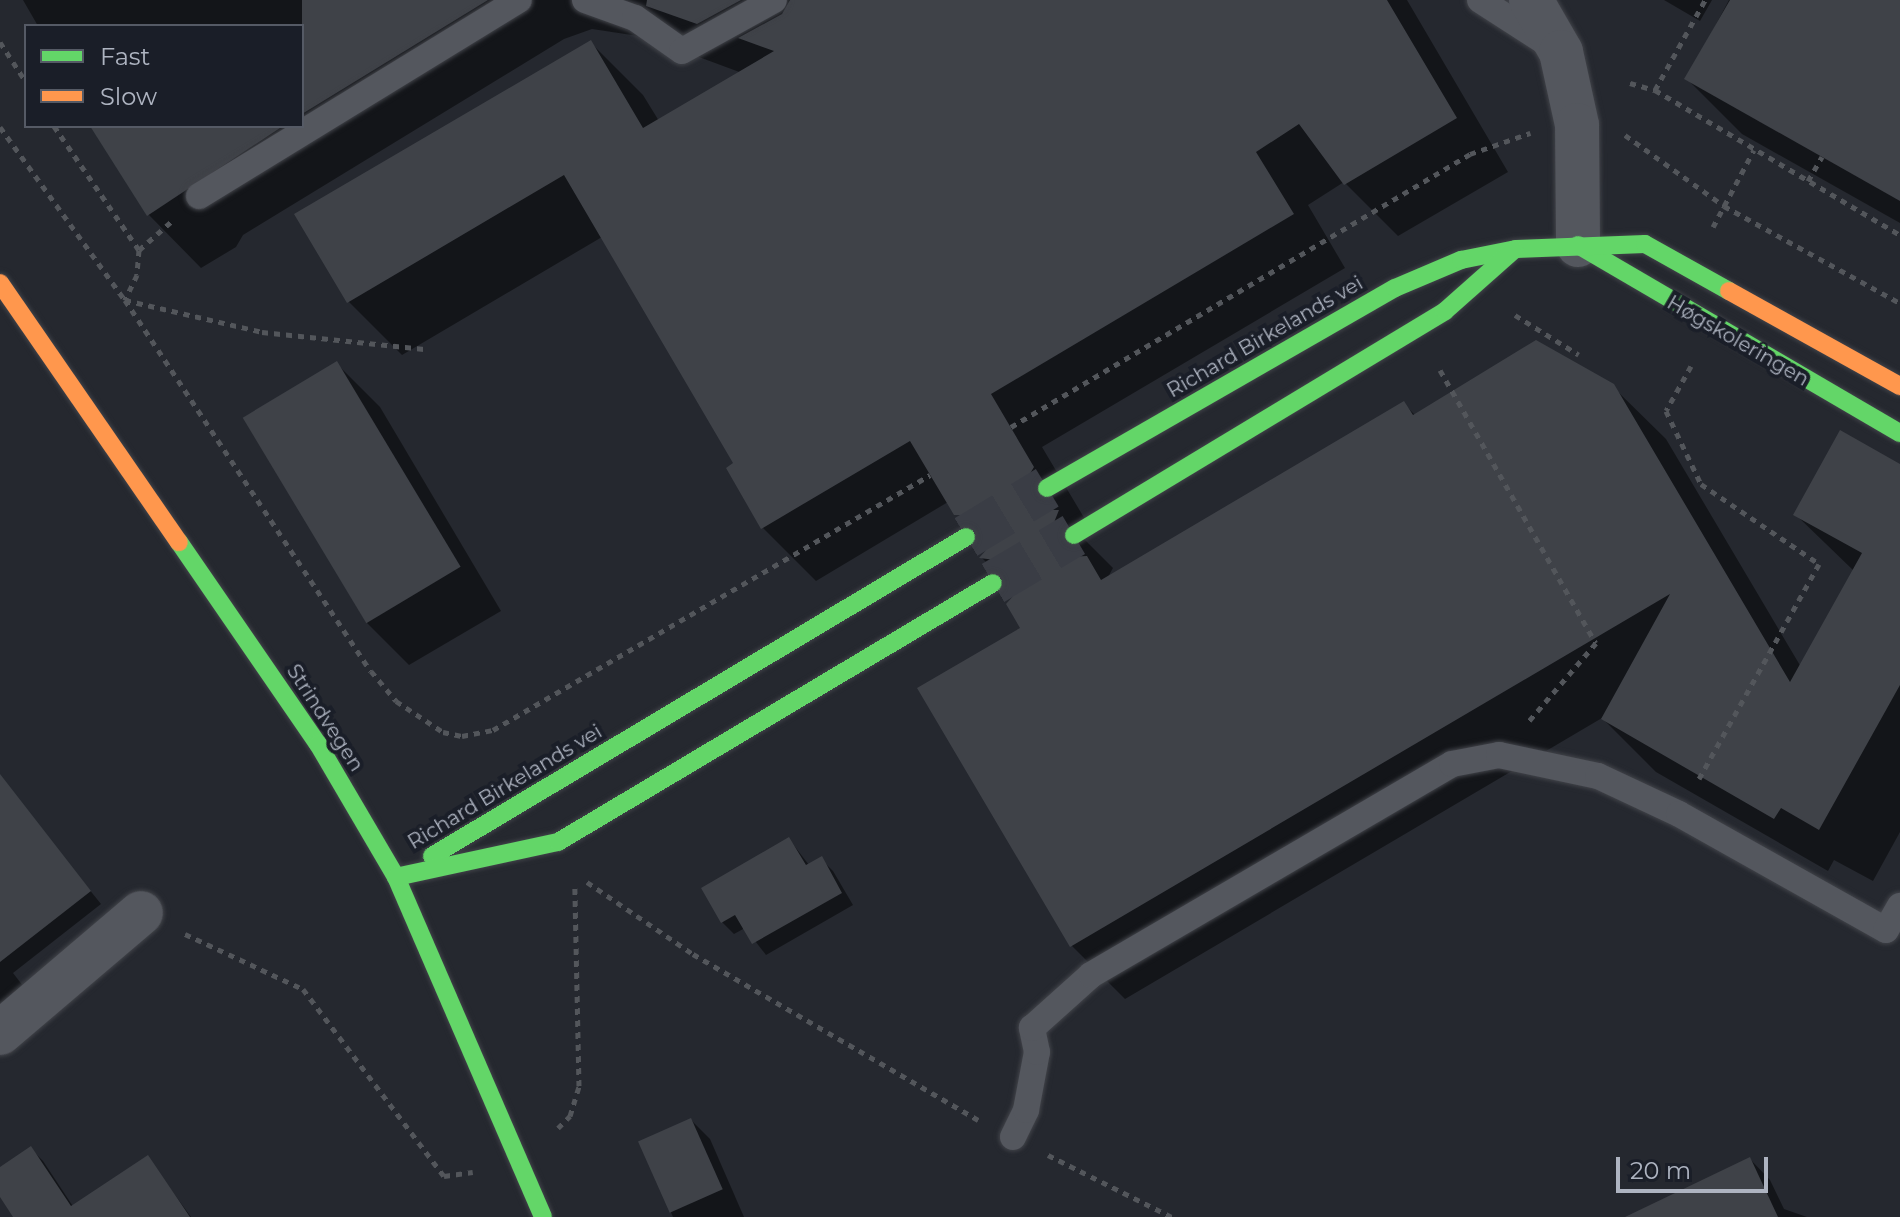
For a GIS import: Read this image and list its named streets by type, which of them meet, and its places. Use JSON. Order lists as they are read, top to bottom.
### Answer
{
  "streets": {
    "street": ["Richard Birkelands vei", "Høgskoleringen", "Strindvegen"]
  },
  "crossings": [
    ["Richard Birkelands vei", "Høgskoleringen"],
    ["Richard Birkelands vei", "Strindvegen"]
  ],
  "legend": ["Fast", "Slow"],
  "scale_bar": "20 m"
}
